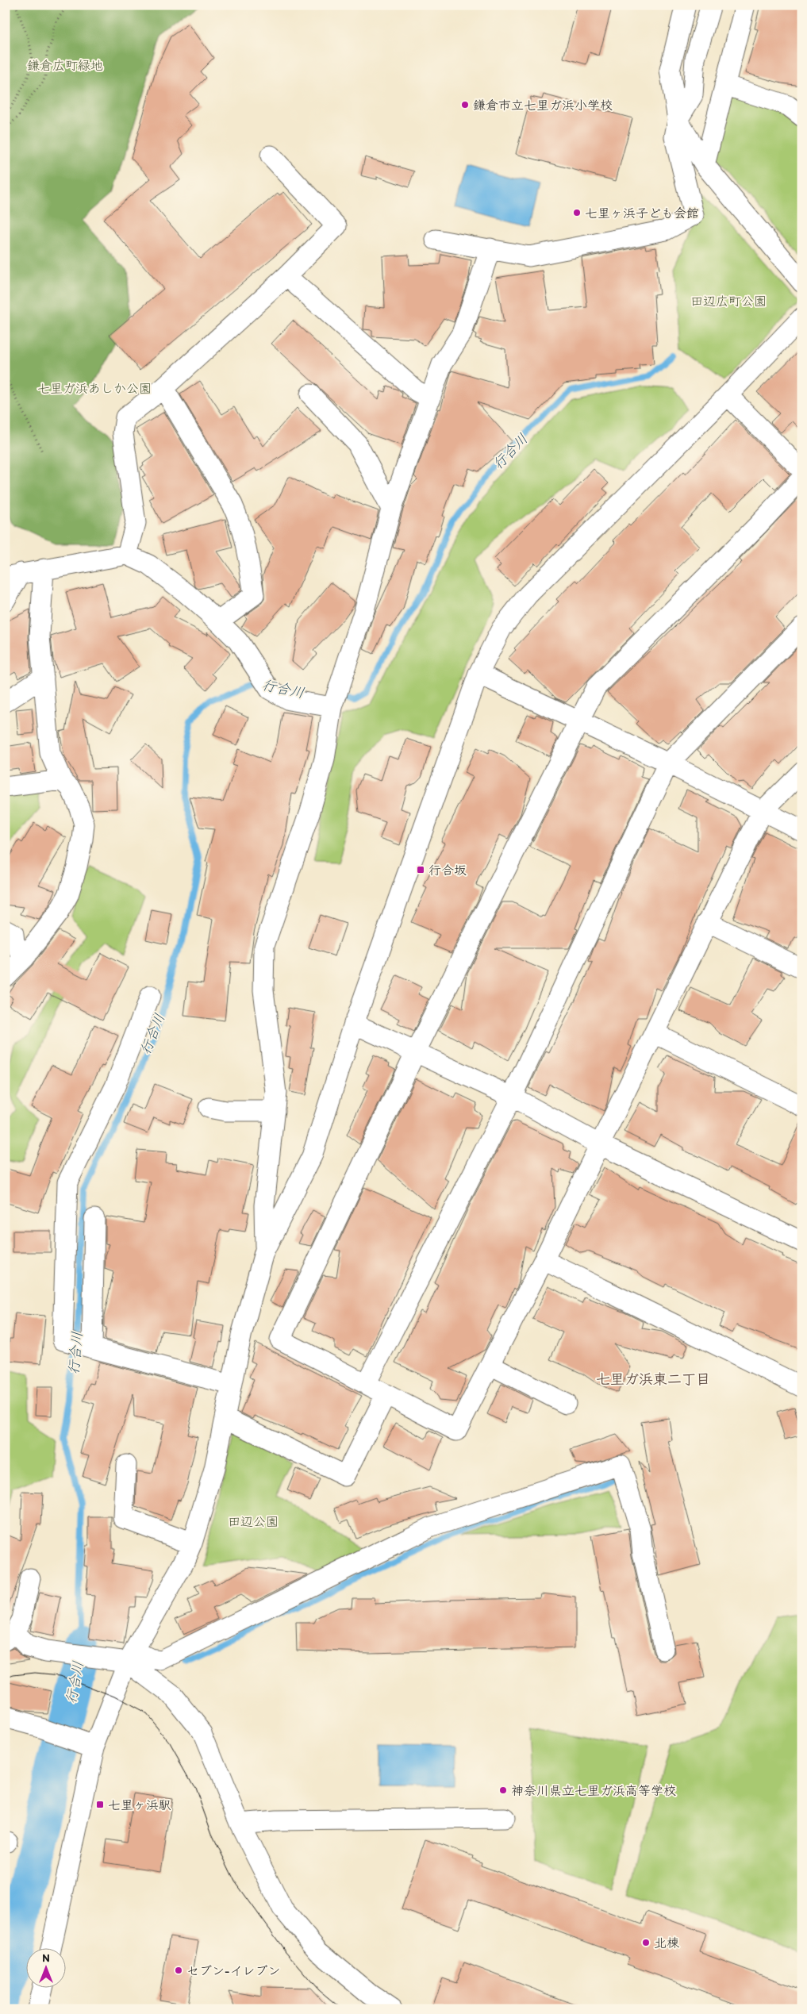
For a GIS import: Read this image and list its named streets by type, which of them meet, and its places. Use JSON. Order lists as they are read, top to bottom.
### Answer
{
  "districts": ["七里ガ浜東二丁目"],
  "water": ["行合川"],
  "parks": [
    "鎌倉広町緑地",
    "田辺広町公園",
    "七里ガ浜あしか公園",
    "田辺公園"
  ],
  "places": {
    "other": [
      "鎌倉市立七里ガ浜小学校",
      "七里ヶ浜子ども会館",
      "神奈川県立七里ガ浜高等学校",
      "北棟",
      "セブン-イレブン"
    ],
    "transit": ["行合坂", "七里ヶ浜駅"]
  },
  "north": "top"
}
